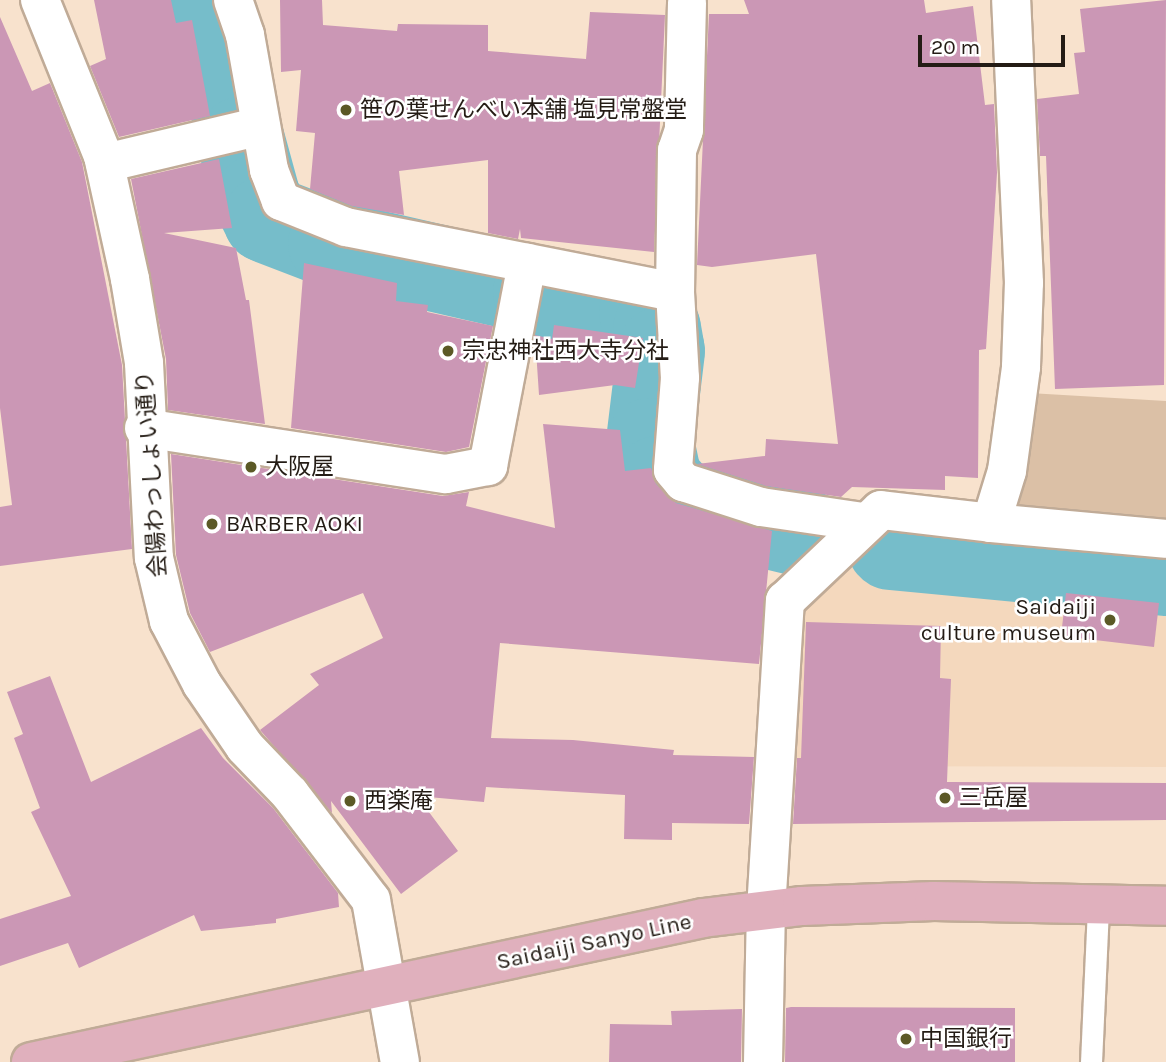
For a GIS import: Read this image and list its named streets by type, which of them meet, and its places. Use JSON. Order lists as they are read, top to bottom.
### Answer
{
  "streets": {
    "main road": ["Saidaiji Sanyo Line"],
    "street": ["会陽わっしょい通り"]
  },
  "crossings": [
    ["会陽わっしょい通り", "Saidaiji Sanyo Line"]
  ],
  "places": [
    "笹の葉せんべい本舗 塩見常盤堂",
    "宗忠神社西大寺分社",
    "大阪屋",
    "BARBER AOKI",
    "Saidaiji culture museum",
    "三岳屋",
    "西楽庵",
    "中国銀行"
  ],
  "scale_bar": "20 m"
}
